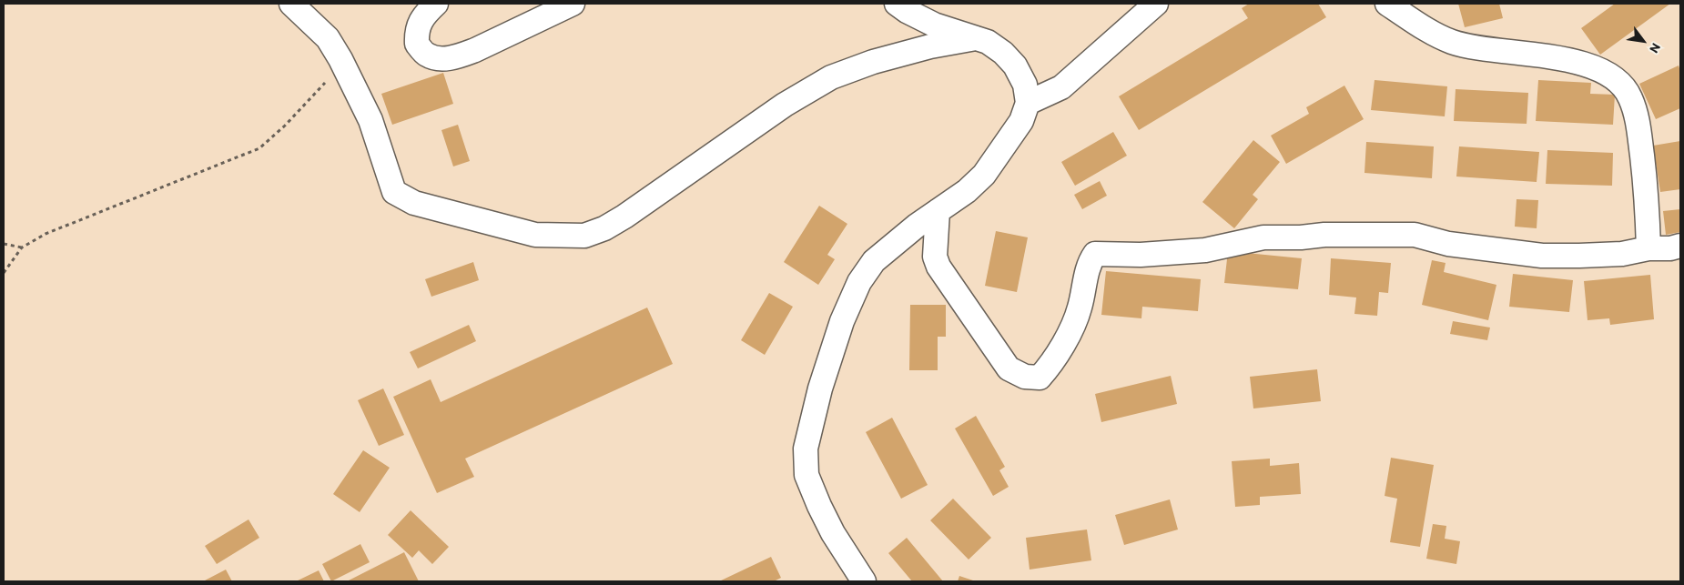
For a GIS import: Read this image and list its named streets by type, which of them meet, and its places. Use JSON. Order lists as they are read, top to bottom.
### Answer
{
  "north": "bottom right"
}
